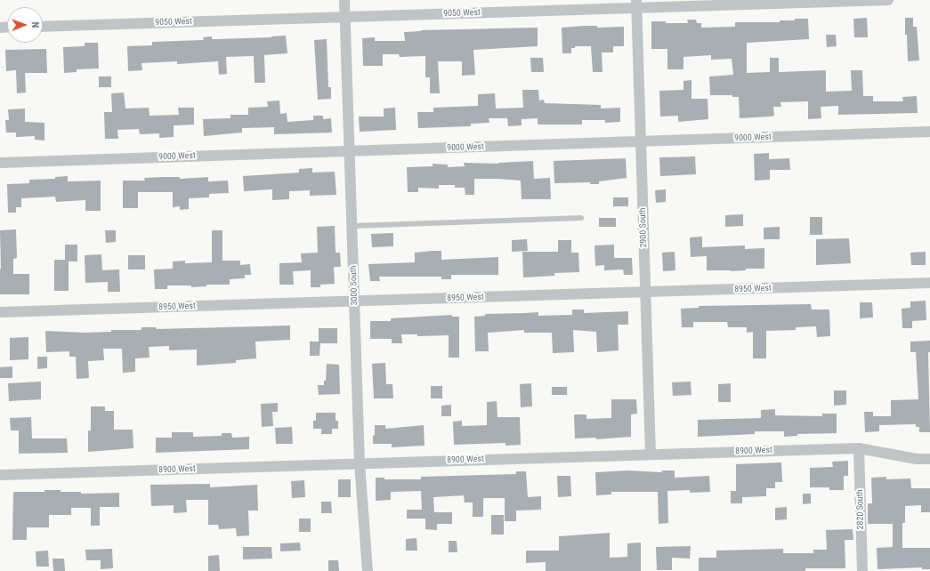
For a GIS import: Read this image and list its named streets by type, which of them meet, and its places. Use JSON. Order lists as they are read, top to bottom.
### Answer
{
  "streets": {
    "street": [
      "9050 West",
      "9000 West",
      "2900 South",
      "3000 South",
      "8950 West",
      "8900 West",
      "2820 South"
    ]
  },
  "crossings": [
    ["9050 West", "2900 South"],
    ["9050 West", "3000 South"],
    ["9000 West", "2900 South"],
    ["9000 West", "3000 South"],
    ["2900 South", "8950 West"],
    ["2900 South", "8900 West"],
    ["3000 South", "8950 West"],
    ["3000 South", "8900 West"],
    ["8900 West", "2820 South"]
  ],
  "north": "right"
}
